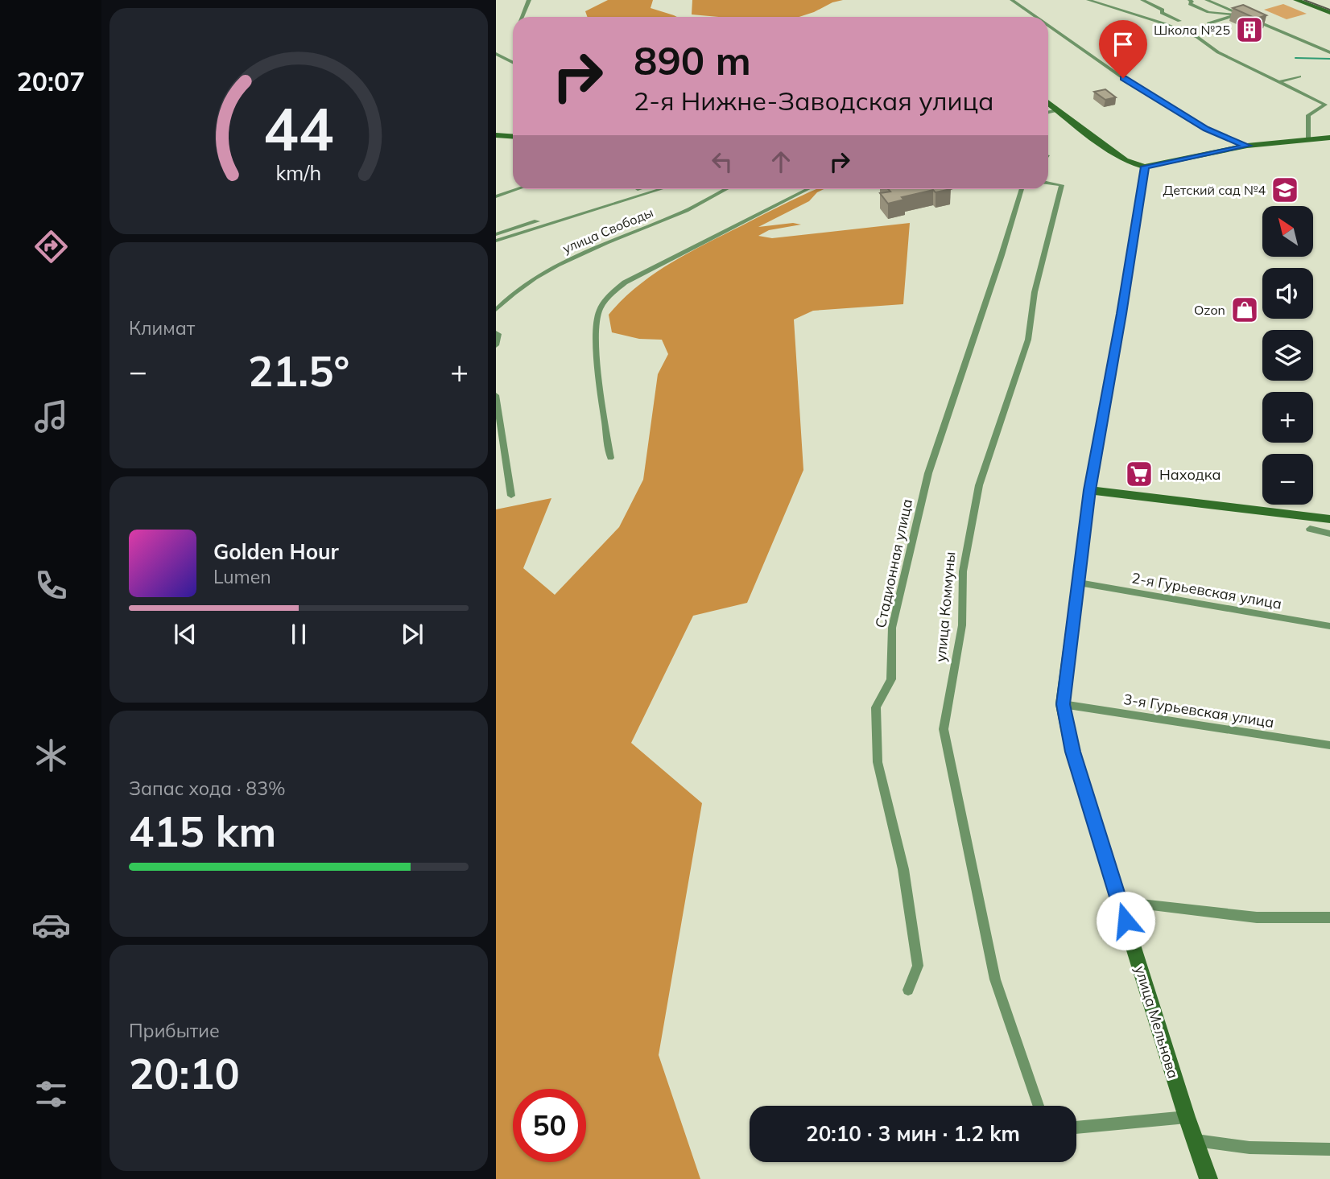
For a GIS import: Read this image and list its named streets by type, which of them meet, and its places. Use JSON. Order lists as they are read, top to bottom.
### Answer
{
  "streets": {
    "main road": ["улица Мельнова"],
    "street": [
      "улица Свободы",
      "Стадионная улица",
      "2-я Гурьевская улица",
      "улица Коммуны",
      "3-я Гурьевская улица"
    ]
  },
  "crossings": [
    ["2-я Гурьевская улица", "улица Мельнова"],
    ["3-я Гурьевская улица", "улица Мельнова"]
  ],
  "places": {
    "building": ["Школа №25"],
    "school or university": ["Детский сад №4"],
    "shop": ["Ozon"],
    "supermarket": ["Находка"]
  },
  "north": "top left",
  "page": {
    "tabs": "20:07",
    "turn": ["890 m", "2-я Нижне-Заводская улица"],
    "map_buttons": ["+", "−"],
    "tile": [
      "Климат",
      ["Запас хода · 83%", "415 km"],
      ["Прибытие", "20:10"]
    ],
    "heat": ["−", "21.5°", "+"],
    "song": ["Golden Hour", "Lumen"],
    "limit": "50",
    "trip": "20:10 · 3 мин · 1.2 km",
    "gauge": ["44", "km/h"]
  }
}
